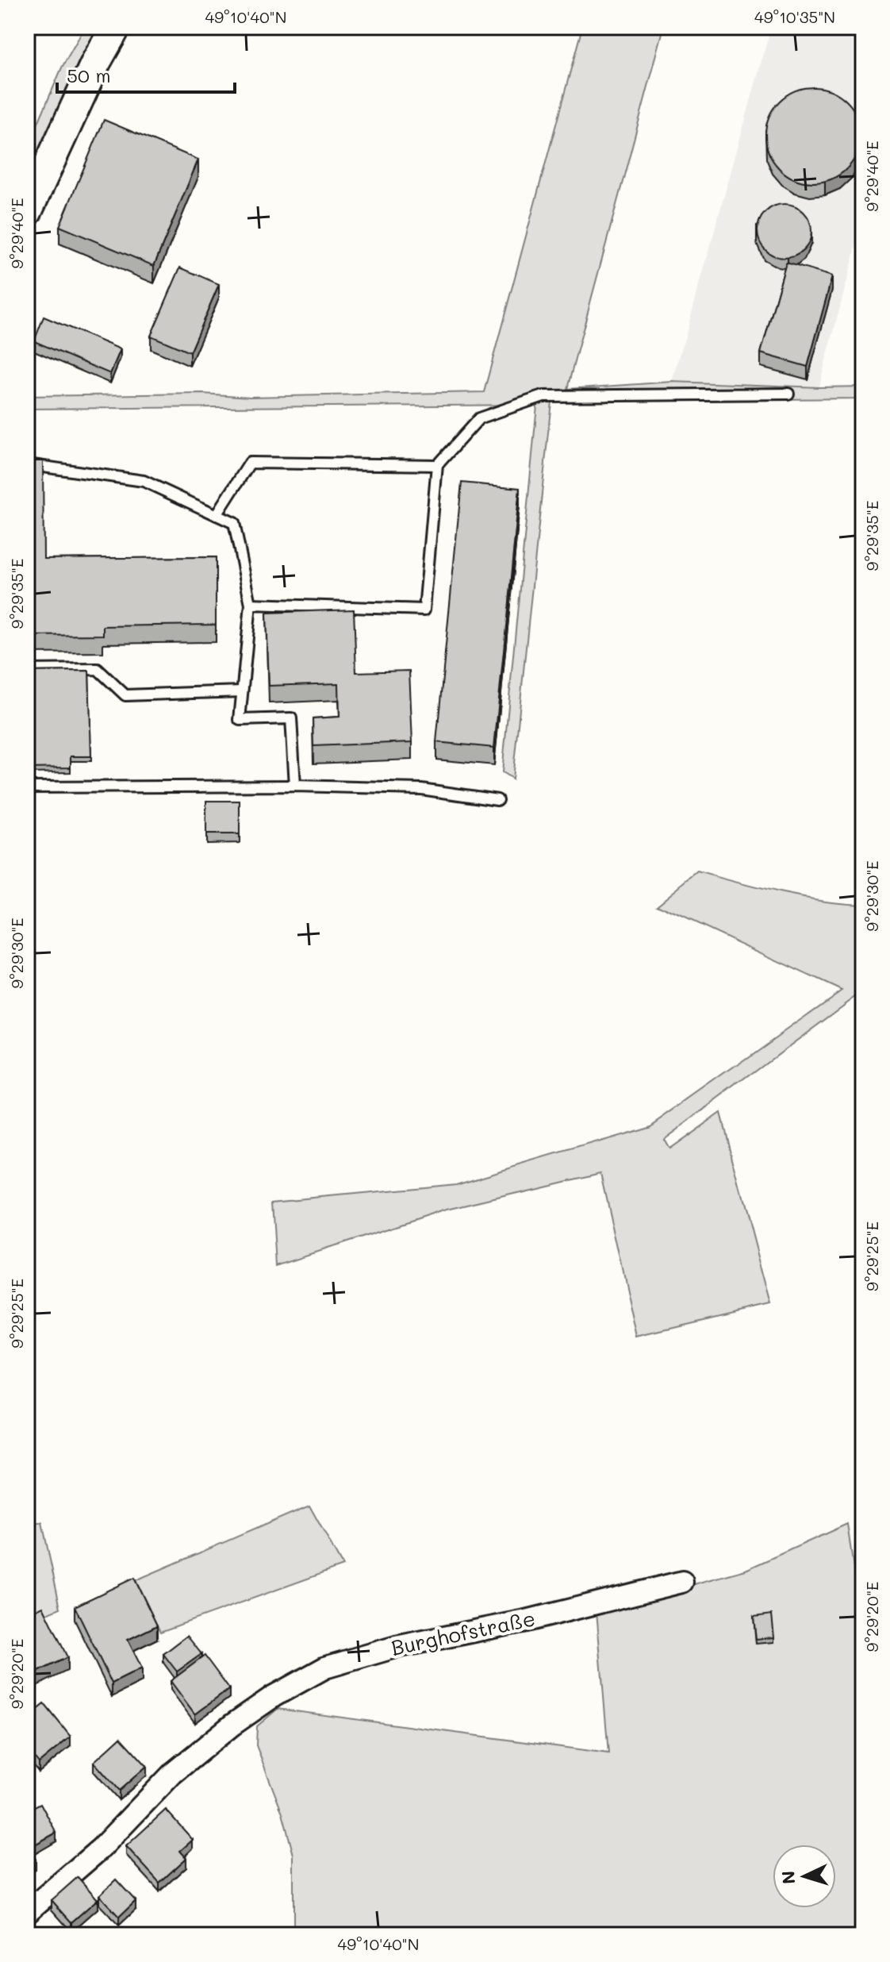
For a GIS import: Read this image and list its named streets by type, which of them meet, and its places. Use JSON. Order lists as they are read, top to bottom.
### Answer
{
  "streets": {
    "street": ["Burghofstraße"]
  },
  "scale_bar": "50 m",
  "north": "left",
  "coordinates": [
    "49°10'40\"N",
    "49°10'35\"N",
    "9°29'40\"E",
    "9°29'35\"E",
    "9°29'30\"E",
    "9°29'25\"E",
    "9°29'20\"E"
  ]
}
